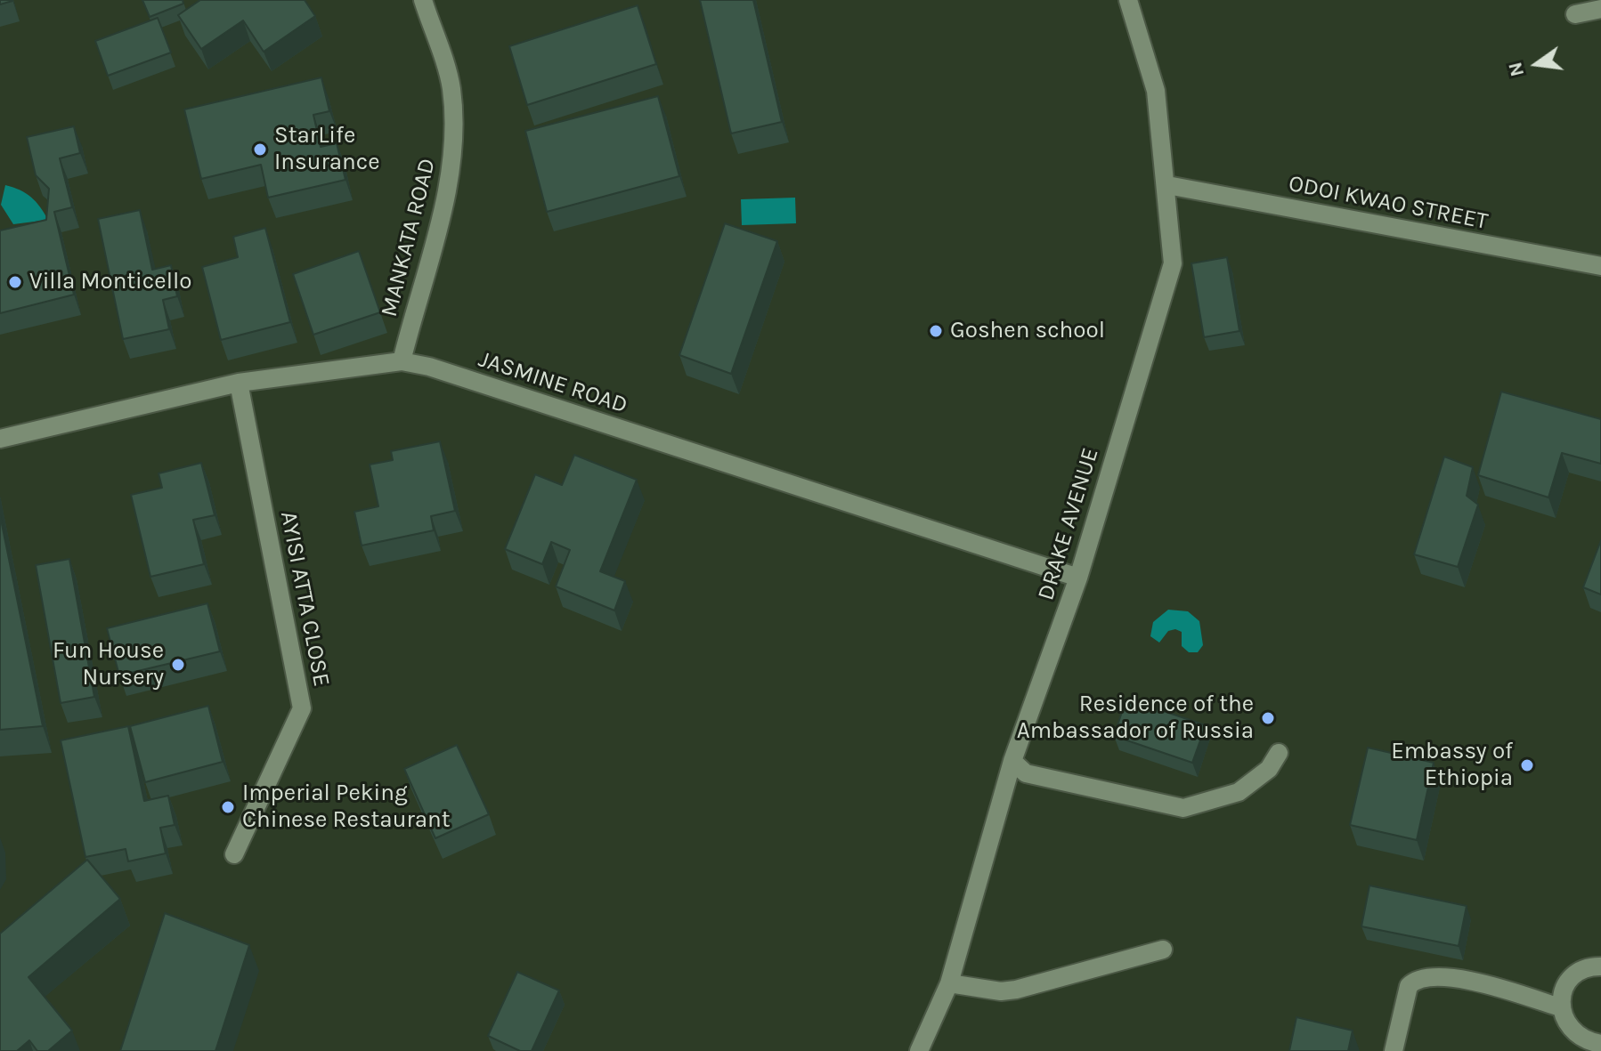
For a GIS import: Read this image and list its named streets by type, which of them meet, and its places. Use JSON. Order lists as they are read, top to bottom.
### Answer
{
  "streets": {
    "street": [
      "ODOI KWAO STREET",
      "MANKATA ROAD",
      "JASMINE ROAD",
      "DRAKE AVENUE",
      "AYISI ATTA CLOSE"
    ]
  },
  "crossings": [
    ["ODOI KWAO STREET", "DRAKE AVENUE"],
    ["MANKATA ROAD", "JASMINE ROAD"],
    ["JASMINE ROAD", "DRAKE AVENUE"],
    ["JASMINE ROAD", "AYISI ATTA CLOSE"]
  ],
  "places": [
    "StarLife Insurance",
    "Villa Monticello",
    "Goshen school",
    "Fun House Nursery",
    "Residence of the Ambassador of Russia",
    "Embassy of Ethiopia",
    "Imperial Peking Chinese Restaurant"
  ],
  "north": "left"
}
